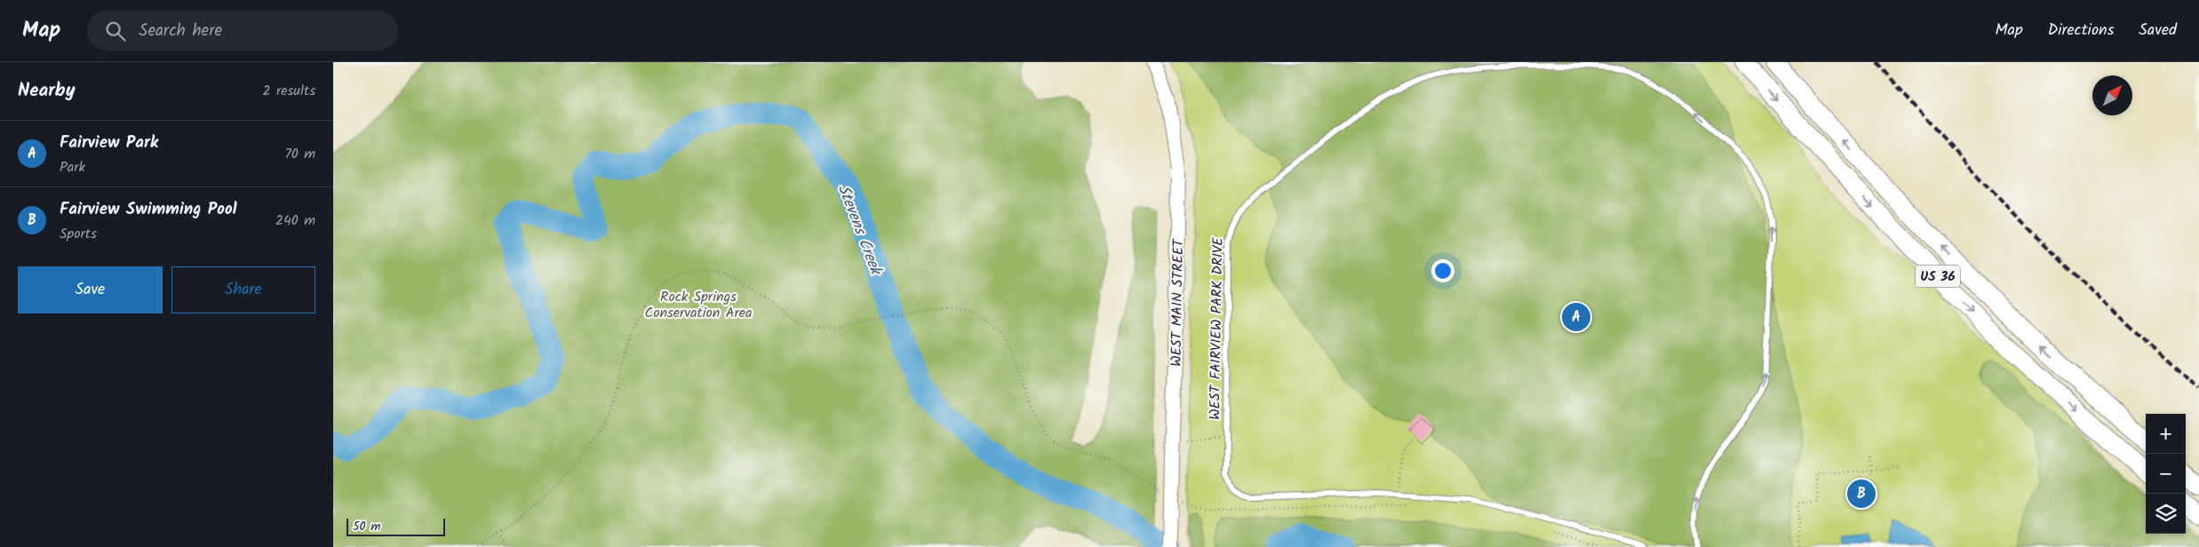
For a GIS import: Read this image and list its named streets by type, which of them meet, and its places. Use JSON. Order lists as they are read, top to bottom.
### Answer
{
  "streets": {
    "main road": ["US 36"],
    "street": ["WEST MAIN STREET"],
    "lane": ["WEST FAIRVIEW PARK DRIVE"]
  },
  "water": ["Stevens Creek"],
  "parks": ["Rock Springs Conservation Area"],
  "scale_bar": "50 m",
  "north": "top right",
  "page": {
    "header": "Map",
    "search": "Search here",
    "nav": ["Map", "Directions", "Saved"],
    "heading": ["Nearby", "2 results"],
    "list": [
      {
        "mark": "A",
        "name": "Fairview Park",
        "note": "Park",
        "value": "70 m"
      },
      {
        "mark": "B",
        "name": "Fairview Swimming Pool",
        "note": "Sports",
        "value": "240 m"
      }
    ],
    "buttons": ["Save", "Share"],
    "pins": ["A", "B"],
    "map_buttons": ["+", "−"],
    "scale": "50 m"
  }
}
